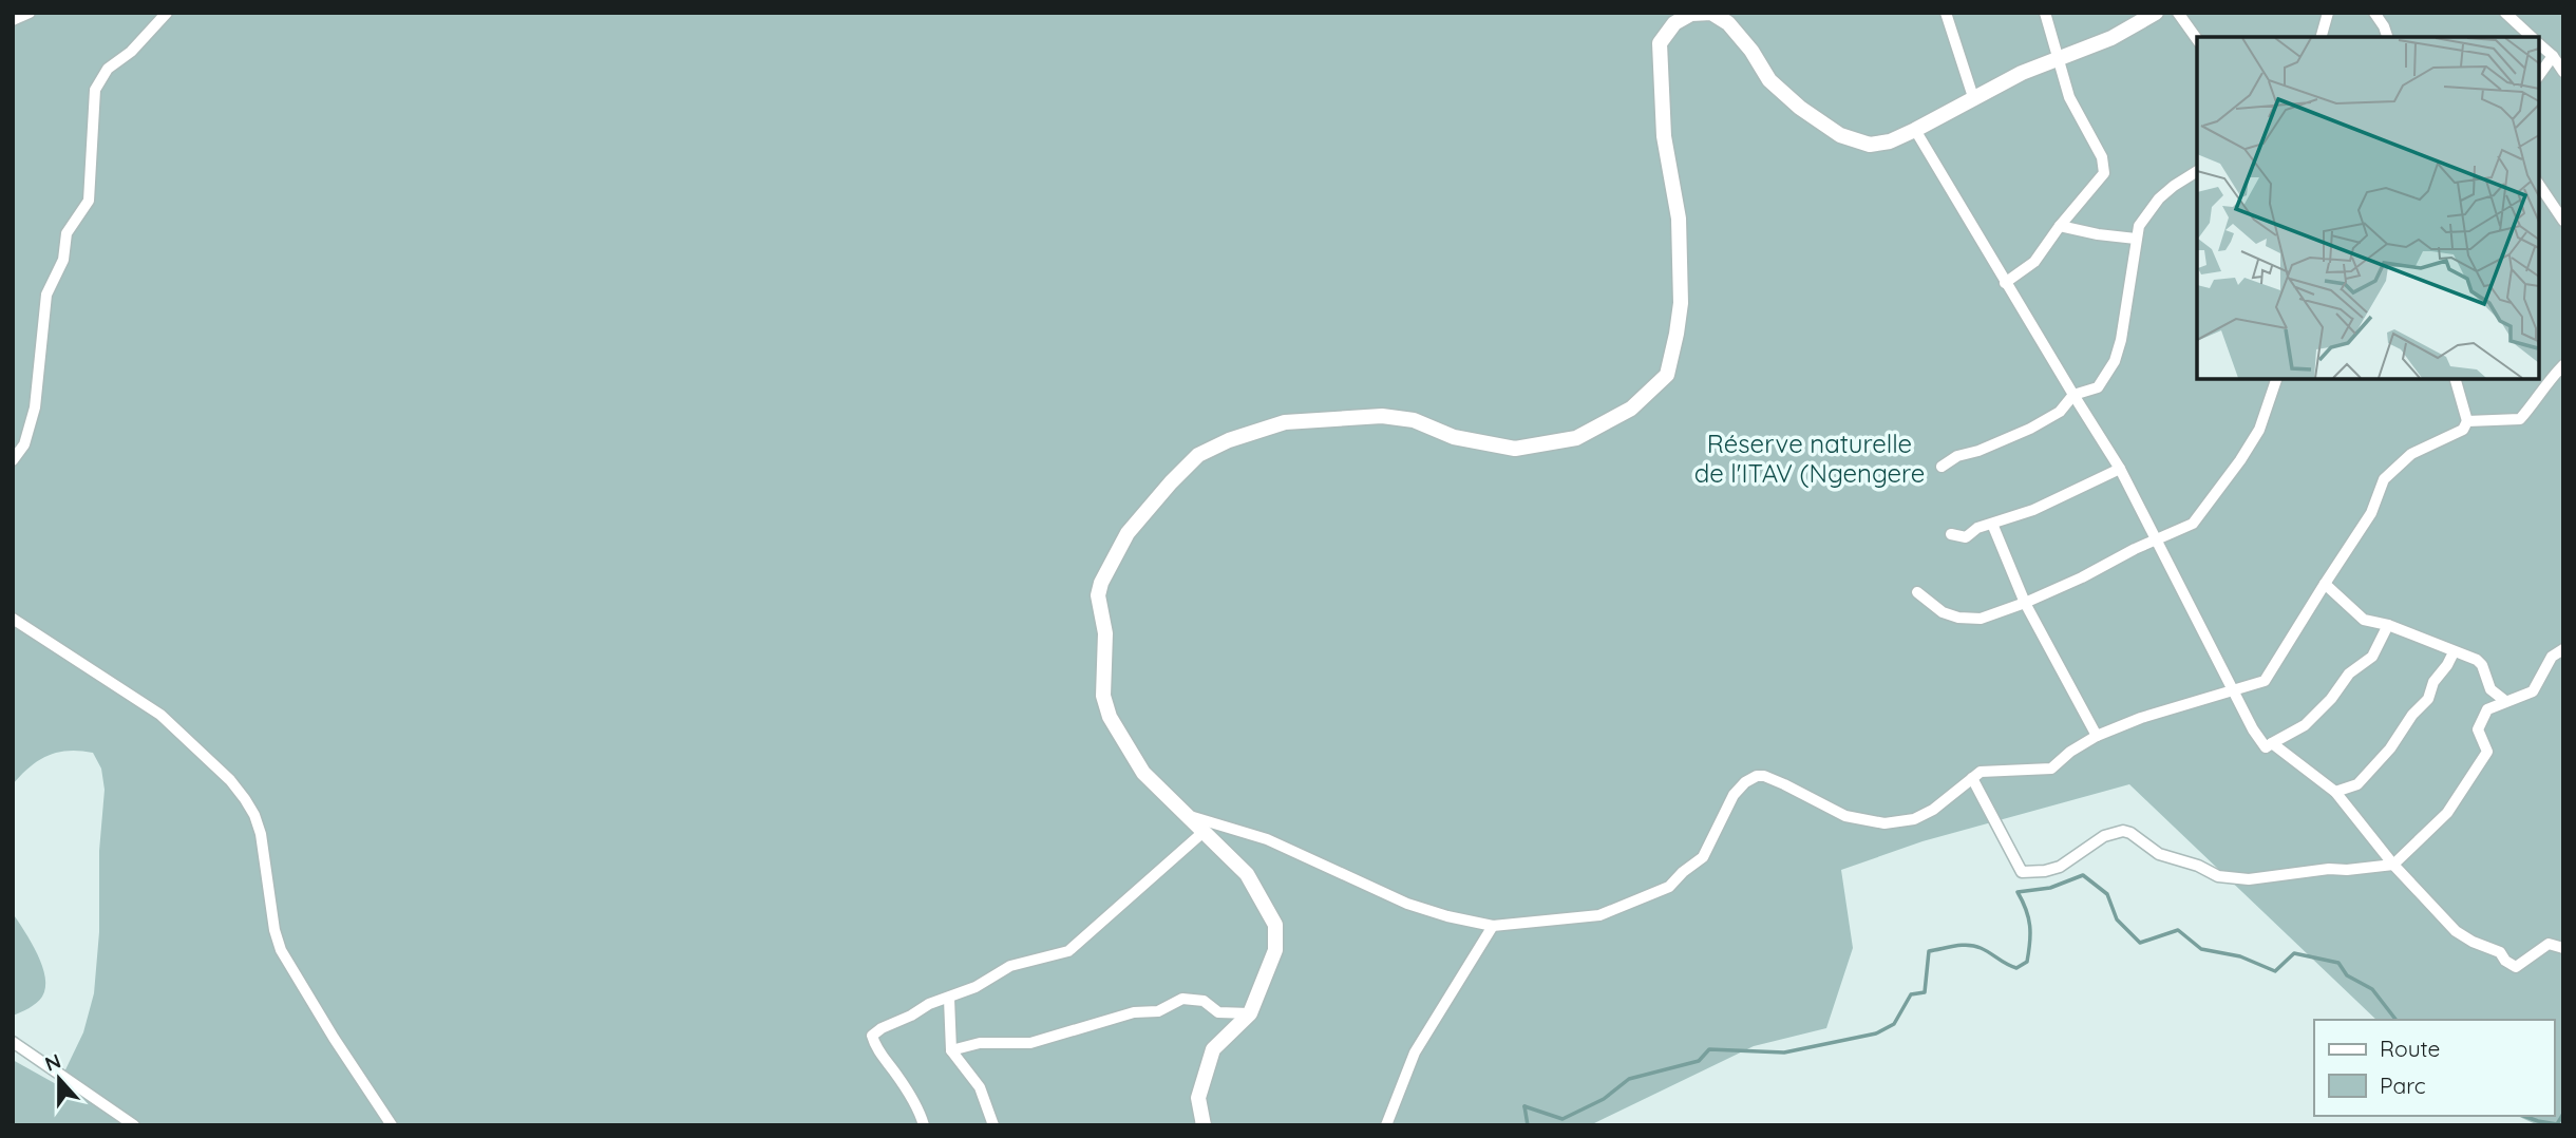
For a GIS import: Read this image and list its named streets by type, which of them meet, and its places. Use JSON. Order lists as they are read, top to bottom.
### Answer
{
  "parks": ["Réserve naturelle de l'ITAV (Ngengere"],
  "legend": ["Route", "Parc"],
  "north": "top"
}
